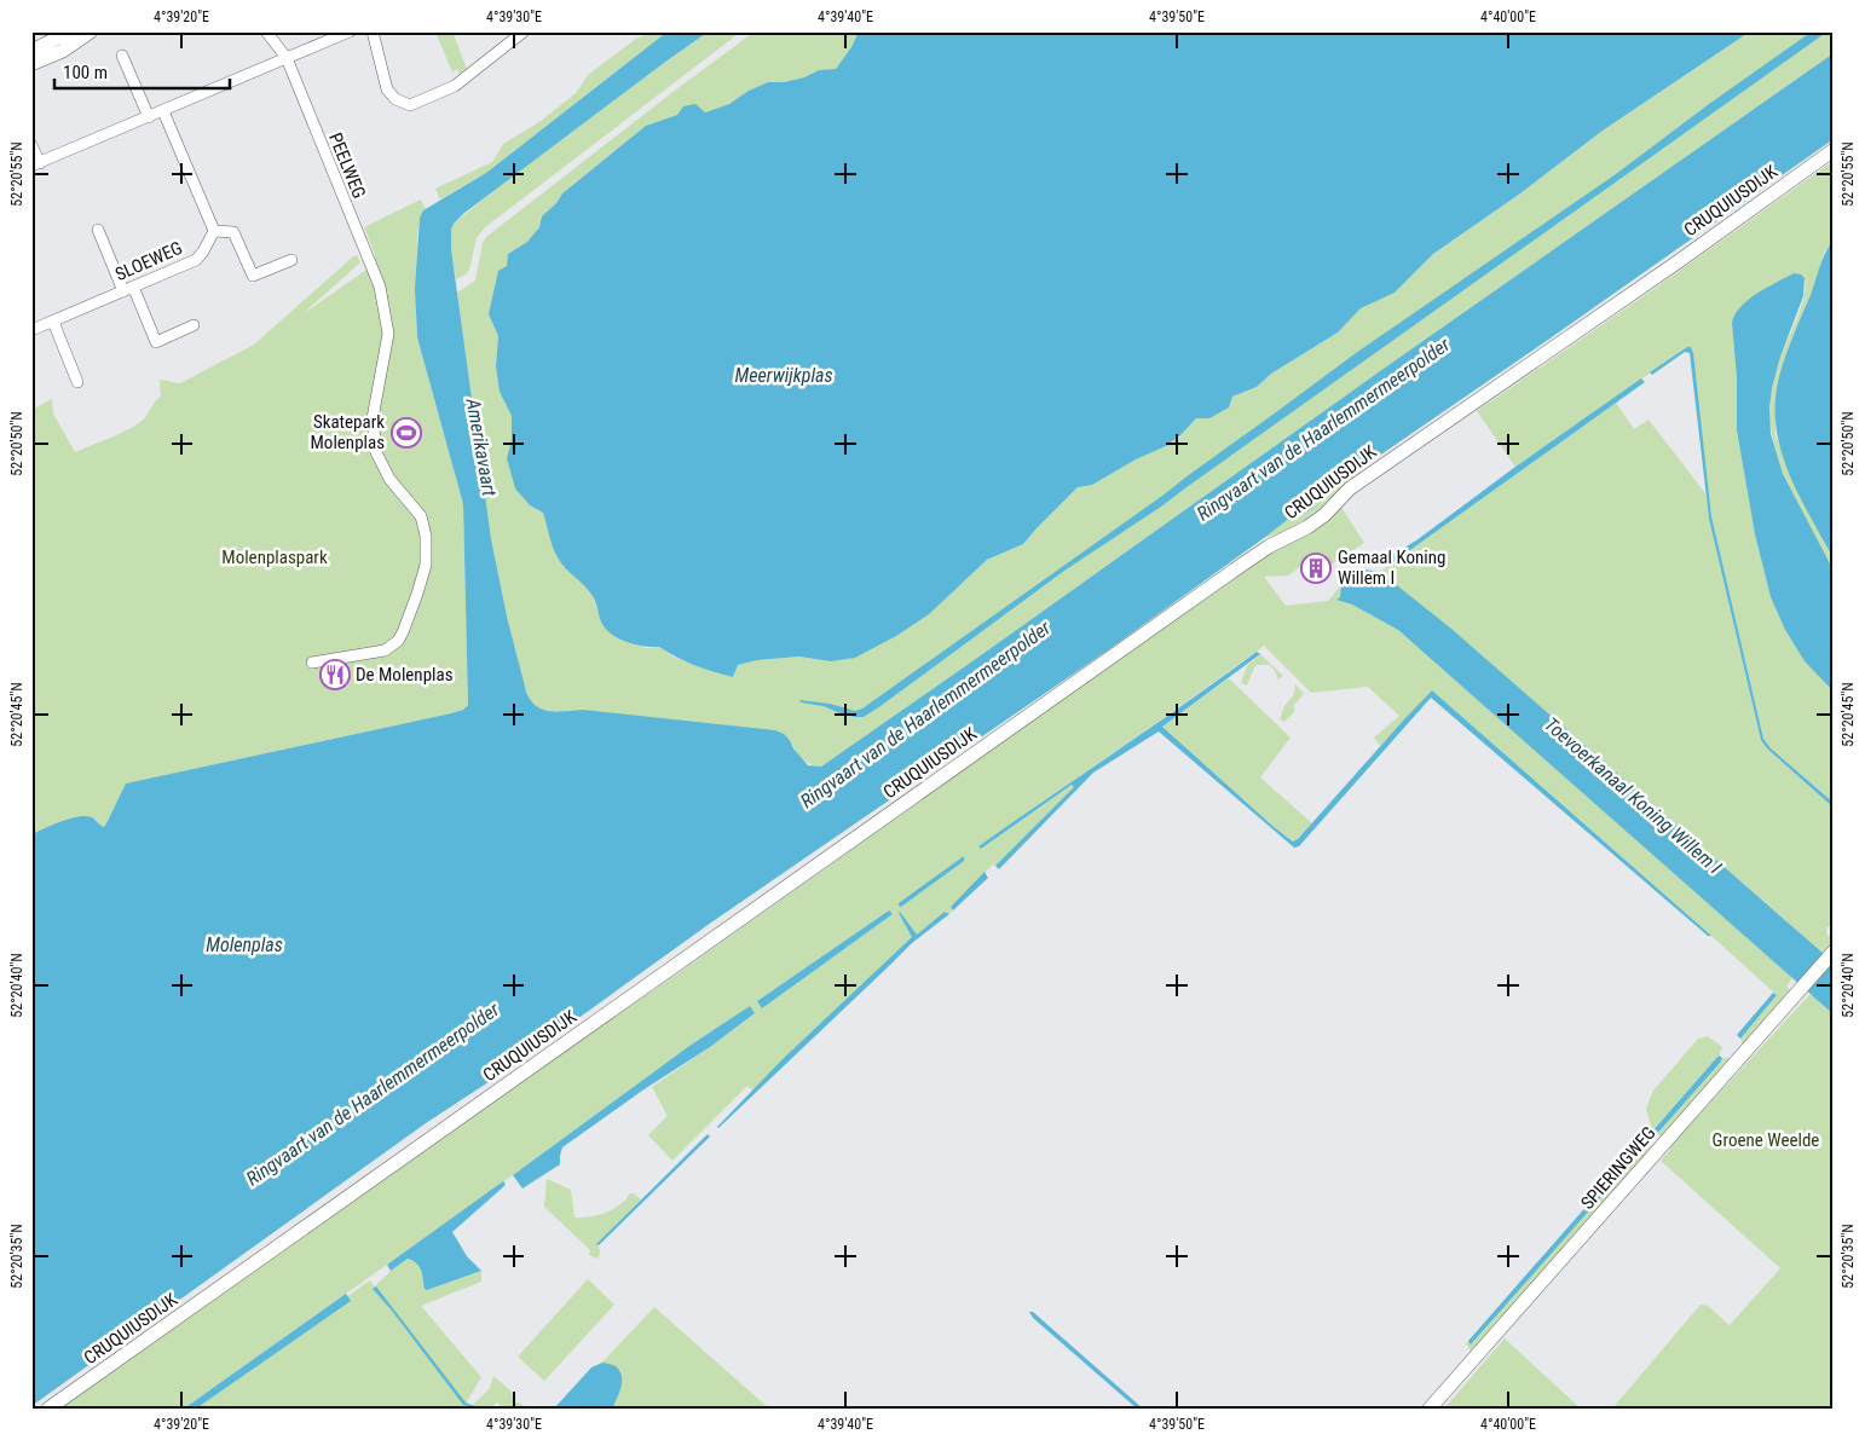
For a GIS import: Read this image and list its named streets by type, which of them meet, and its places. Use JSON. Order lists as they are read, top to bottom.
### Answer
{
  "streets": {
    "street": [
      "PEELWEG",
      "CRUQUIUSDIJK",
      "SLOEWEG",
      "SPIERINGWEG"
    ]
  },
  "water": [
    "Meerwijkplas",
    "Ringvaart van de Haarlemmermeerpolder",
    "Amerikavaart",
    "Toevoerkanaal Koning Willem I",
    "Molenplas"
  ],
  "parks": ["Molenplaspark", "Groene Weelde"],
  "places": {
    "sports": ["Skatepark Molenplas"],
    "building": ["Gemaal Koning Willem I"],
    "restaurant": ["De Molenplas"]
  },
  "scale_bar": "100 m",
  "coordinates": [
    "4°39'20\"E",
    "4°39'30\"E",
    "4°39'40\"E",
    "4°39'50\"E",
    "4°40'00\"E",
    "52°20'55\"N",
    "52°20'50\"N",
    "52°20'45\"N",
    "52°20'40\"N",
    "52°20'35\"N"
  ]
}
